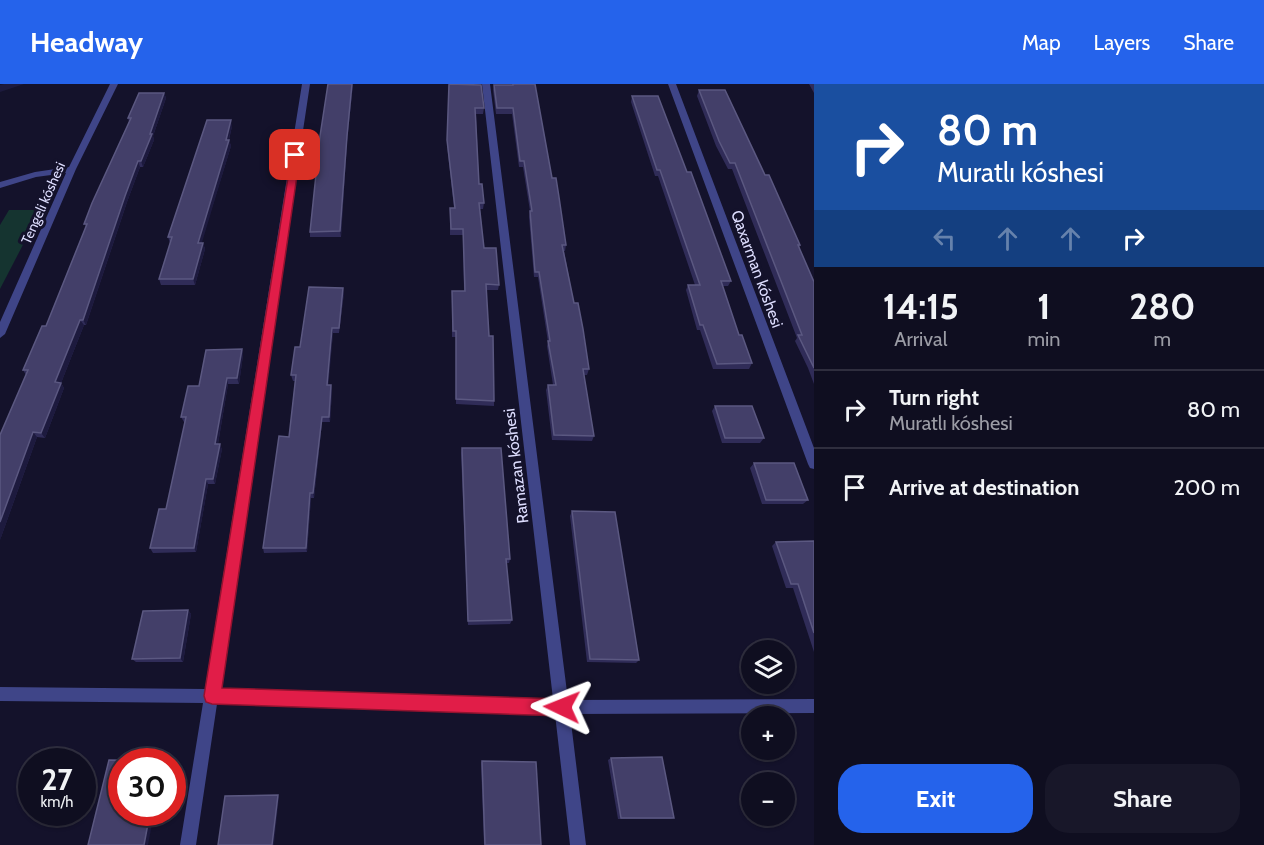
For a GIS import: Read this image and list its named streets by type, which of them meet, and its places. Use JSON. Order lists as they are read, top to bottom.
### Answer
{
  "streets": {
    "street": ["Tengeli kóshesi", "Qaxarman kóshesi", "Ramazan kóshesi"]
  },
  "page": {
    "header": "Headway",
    "nav": ["Map", "Layers", "Share"],
    "turn": ["80 m", "Muratlı kóshesi"],
    "eta": [
      "14:15",
      "Arrival",
      "1",
      "min",
      "280",
      "m"
    ],
    "list": [
      {
        "name": "Turn right",
        "note": "Muratlı kóshesi",
        "value": "80 m"
      },
      {
        "name": "Arrive at destination",
        "value": "200 m"
      }
    ],
    "map_buttons": ["+", "−"],
    "speed": "27 km/h",
    "limit": "30",
    "buttons": ["Exit", "Share"]
  }
}
